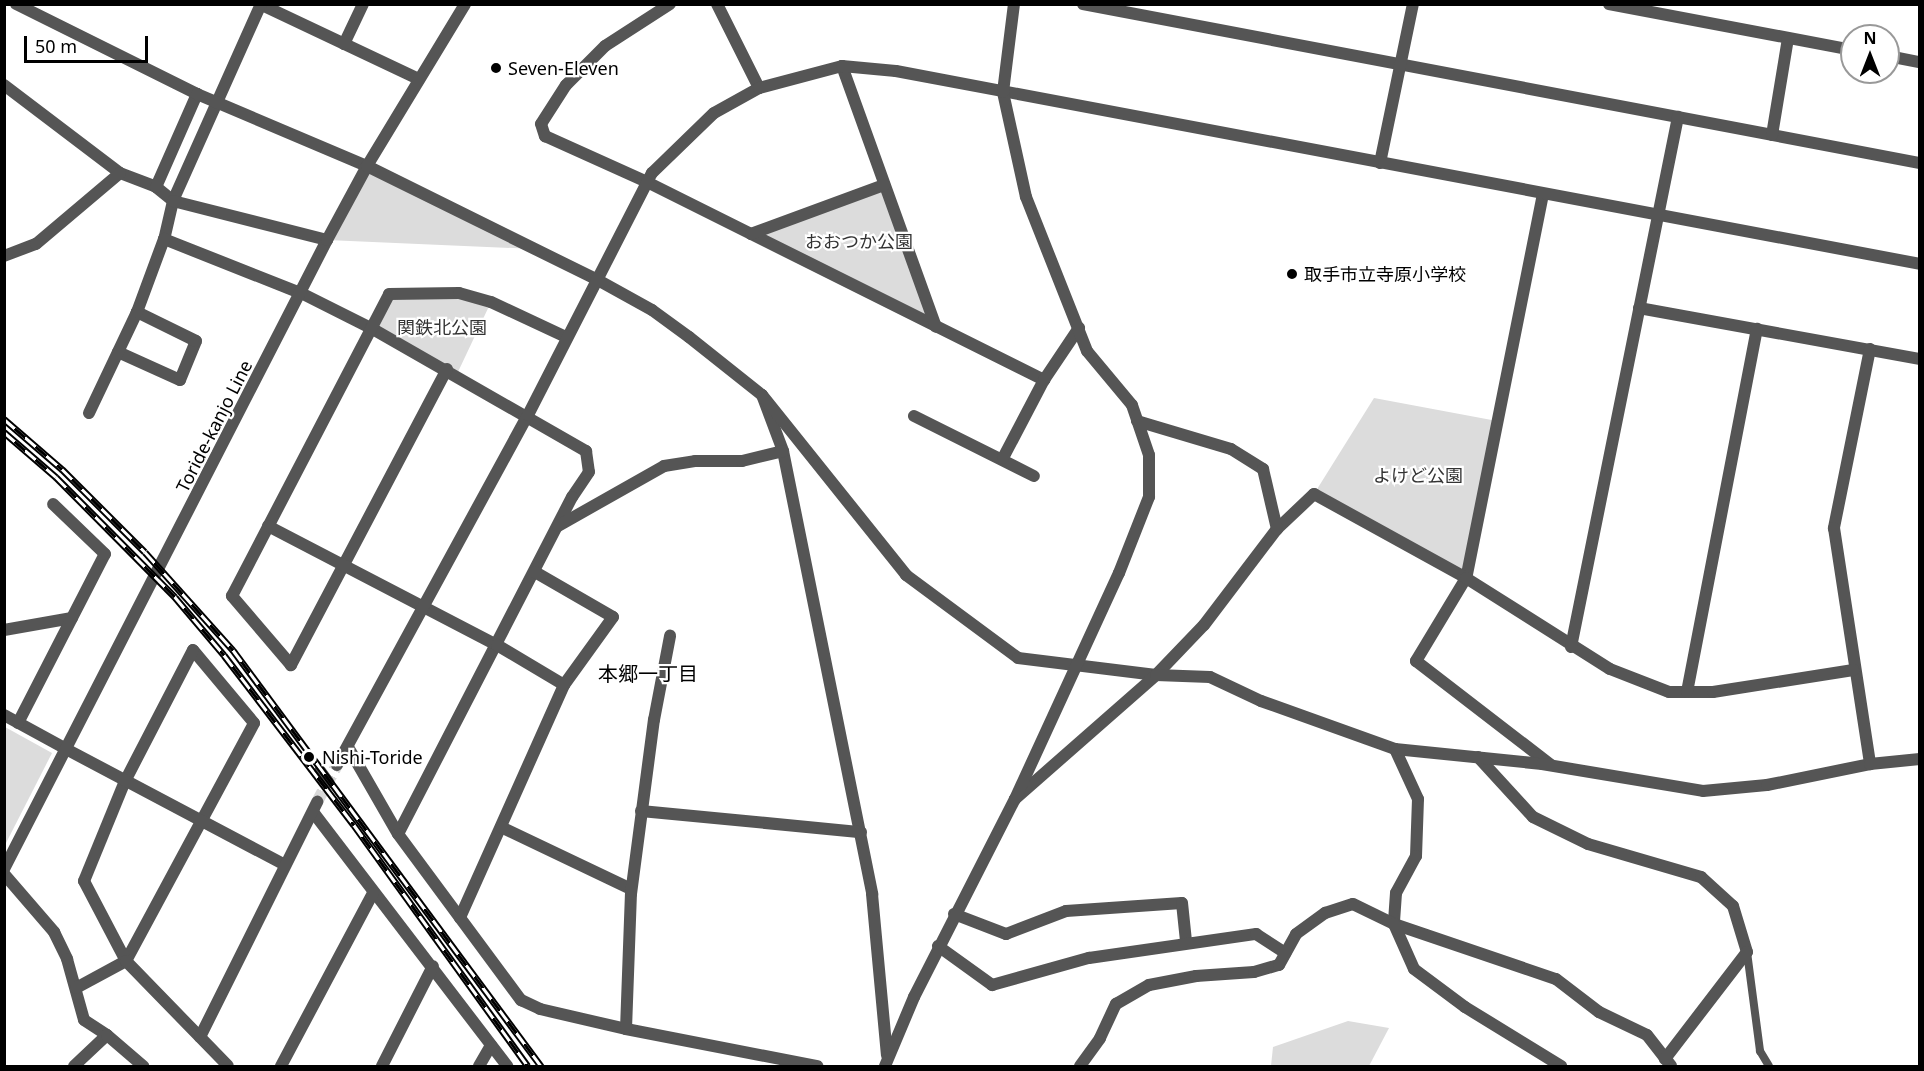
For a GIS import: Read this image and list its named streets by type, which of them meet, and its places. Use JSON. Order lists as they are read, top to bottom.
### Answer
{
  "streets": {
    "street": ["Toride-kanjo Line"]
  },
  "districts": ["本郷一丁目"],
  "parks": ["おおつか公園", "関鉄北公園", "よけど公園"],
  "places": ["Seven-Eleven", "取手市立寺原小学校", "Nishi-Toride"],
  "scale_bar": "50 m",
  "north": "top"
}
